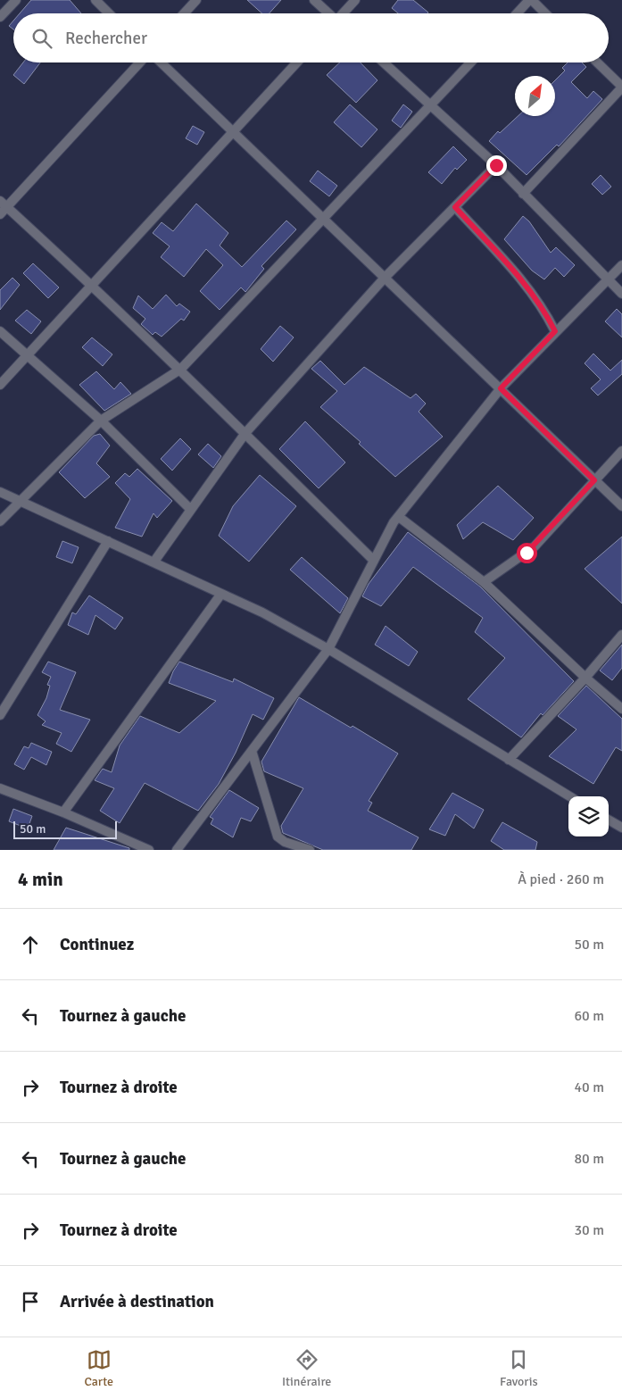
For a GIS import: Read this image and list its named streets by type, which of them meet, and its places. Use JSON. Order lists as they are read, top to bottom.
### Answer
{
  "scale_bar": "50 m",
  "north": "top right",
  "page": {
    "search": "Rechercher",
    "scale": "50 m",
    "heading": ["4 min", "À pied · 260 m"],
    "list": [
      ["Continuez", "50 m"],
      ["Tournez à gauche", "60 m"],
      ["Tournez à droite", "40 m"],
      ["Tournez à gauche", "80 m"],
      ["Tournez à droite", "30 m"],
      "Arrivée à destination"
    ],
    "nav": ["Carte", "Itinéraire", "Favoris"]
  }
}
